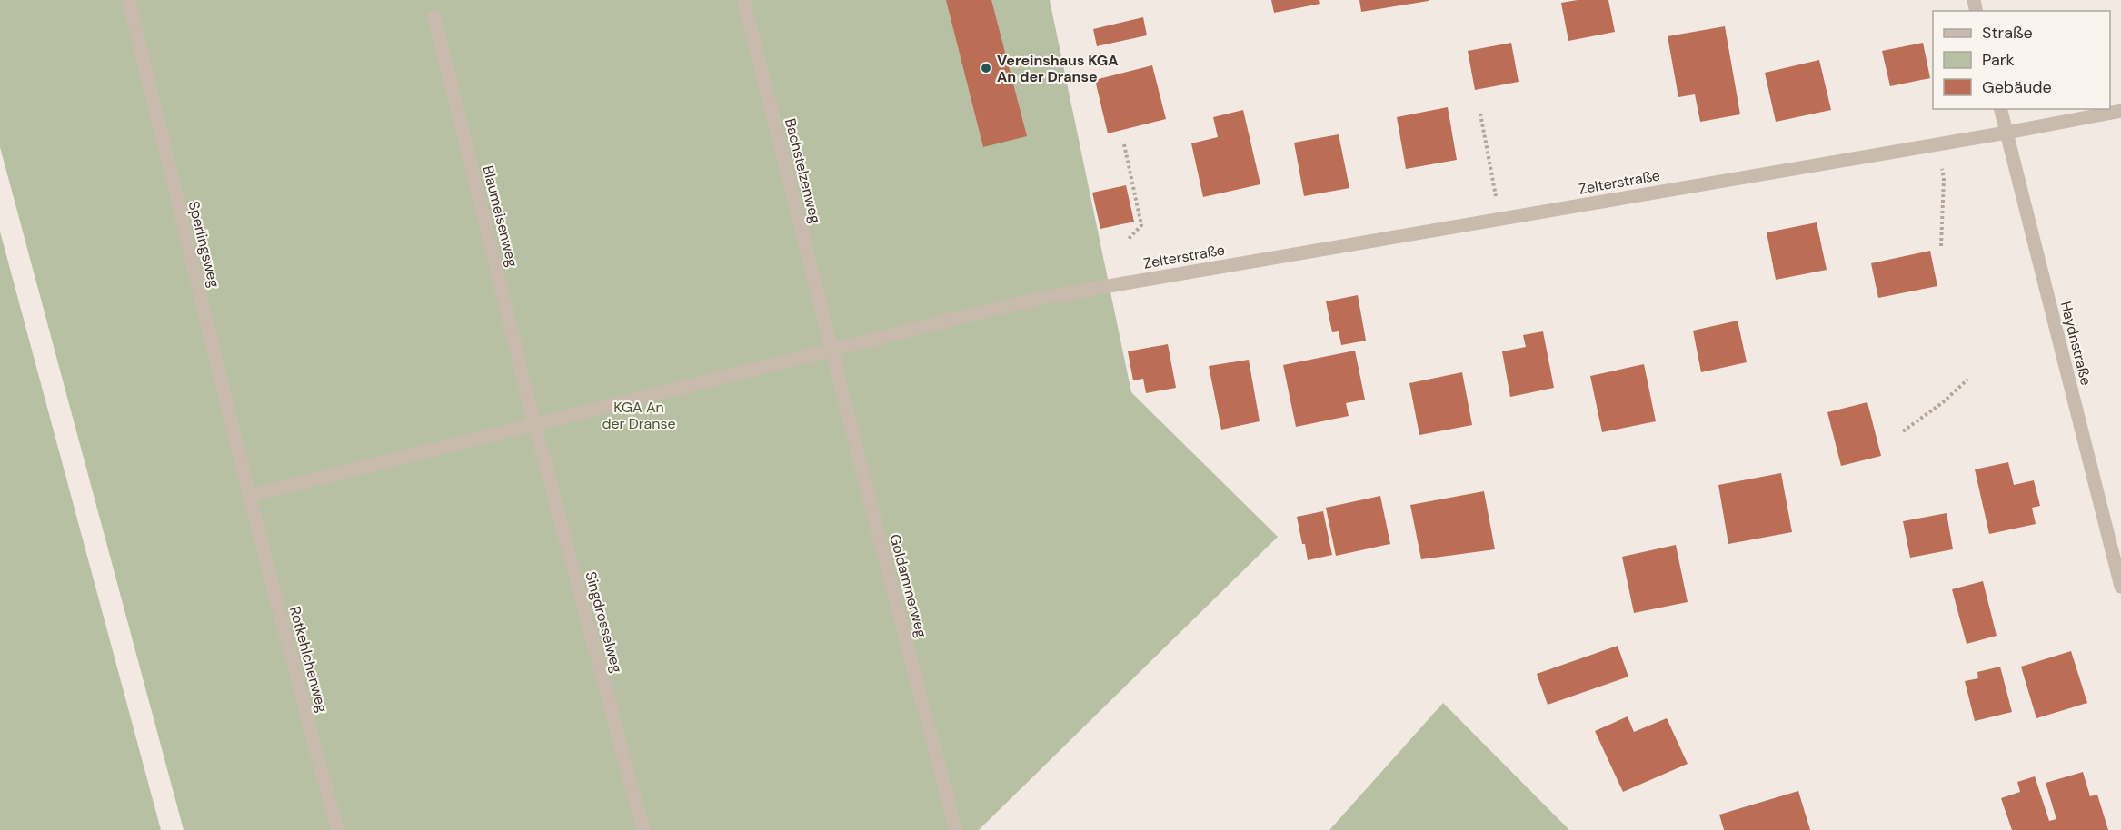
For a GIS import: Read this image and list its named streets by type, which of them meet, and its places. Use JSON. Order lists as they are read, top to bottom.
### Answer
{
  "streets": {
    "street": [
      "Bachstelzenweg",
      "Zelterstraße",
      "Blaumeisenweg",
      "Sperlingsweg",
      "Haydnstraße",
      "Goldammerweg",
      "Singdrosselweg",
      "Rotkehlchenweg"
    ]
  },
  "crossings": [
    ["Bachstelzenweg", "Zelterstraße"],
    ["Bachstelzenweg", "Goldammerweg"],
    ["Zelterstraße", "Blaumeisenweg"],
    ["Zelterstraße", "Sperlingsweg"],
    ["Zelterstraße", "Haydnstraße"],
    ["Zelterstraße", "Goldammerweg"],
    ["Zelterstraße", "Singdrosselweg"],
    ["Zelterstraße", "Rotkehlchenweg"],
    ["Blaumeisenweg", "Singdrosselweg"],
    ["Sperlingsweg", "Rotkehlchenweg"]
  ],
  "parks": ["KGA An der Dranse"],
  "places": ["Vereinshaus KGA An der Dranse"],
  "legend": ["Straße", "Park", "Gebäude"]
}
